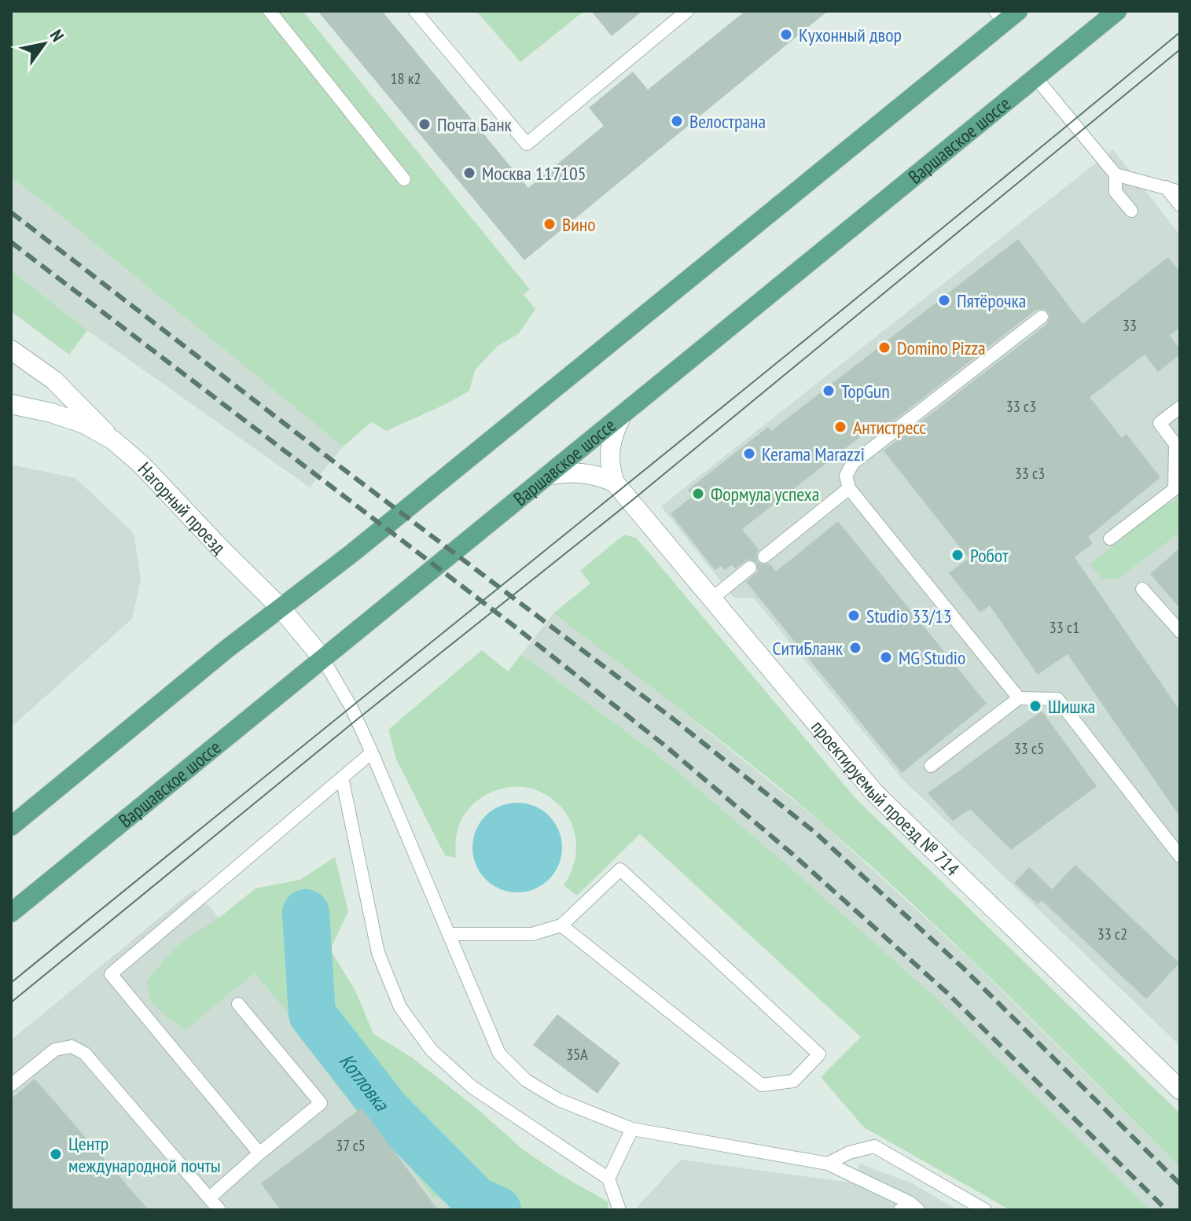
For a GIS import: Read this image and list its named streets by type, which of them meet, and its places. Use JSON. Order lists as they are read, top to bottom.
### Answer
{
  "streets": {
    "main road": ["Варшавское шоссе"],
    "street": ["Нагорный проезд", "проектируемый проезд № 714"]
  },
  "crossings": [
    ["Варшавское шоссе", "Нагорный проезд"],
    ["Варшавское шоссе", "проектируемый проезд № 714"]
  ],
  "water": ["Котловка"],
  "places": [
    "Кухонный двор",
    "Велострана",
    "Почта Банк",
    "Москва 117105",
    "Вино",
    "Пятёрочка",
    "Domino Pizza",
    "TopGun",
    "Антистресс",
    "Kerama Marazzi",
    "Формула успеха",
    "Робот",
    "Studio 33/13",
    "СитиБланк",
    "MG Studio",
    "Шишка",
    "Центр международной почты"
  ],
  "house_numbers": [
    "18 к2",
    "33",
    "33 с3",
    "33 с3",
    "33 с1",
    "33 с5",
    "33 с2",
    "35А",
    "37 с5"
  ],
  "north": "top right"
}
